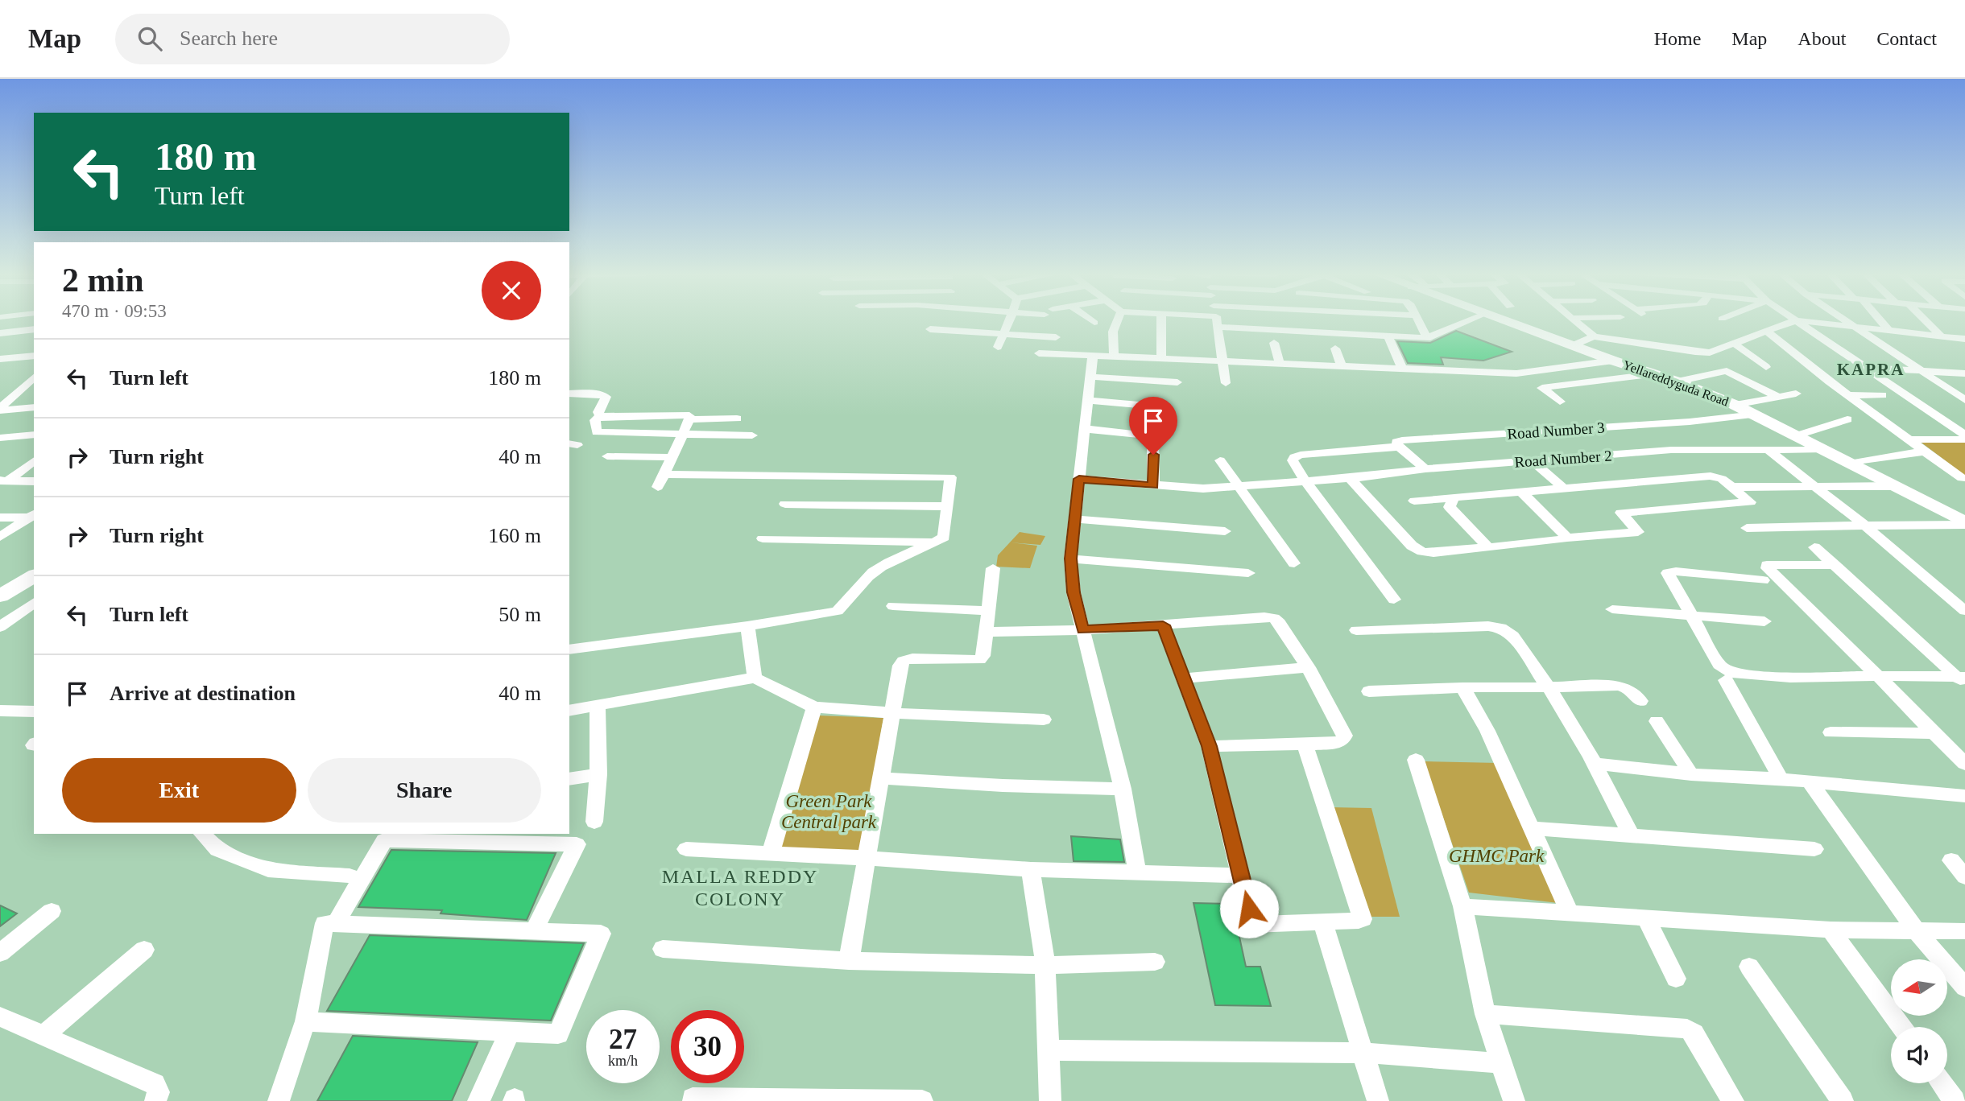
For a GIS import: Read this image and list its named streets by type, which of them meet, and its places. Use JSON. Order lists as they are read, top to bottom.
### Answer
{
  "streets": {
    "street": ["Yellareddyguda Road", "Road Number 3", "Road Number 2"]
  },
  "crossings": [
    ["Yellareddyguda Road", "Road Number 3"],
    ["Yellareddyguda Road", "Road Number 2"]
  ],
  "districts": ["KAPRA", "MALLA REDDY COLONY"],
  "parks": ["Green Park Central park", "GHMC Park"],
  "north": "left",
  "page": {
    "header": "Map",
    "search": "Search here",
    "nav": [
      "Home",
      "Map",
      "About",
      "Contact"
    ],
    "turn": ["180 m", "Turn left"],
    "heading": ["2 min", "470 m · 09:53"],
    "list": [
      {
        "name": "Turn left",
        "value": "180 m"
      },
      {
        "name": "Turn right",
        "value": "40 m"
      },
      {
        "name": "Turn right",
        "value": "160 m"
      },
      {
        "name": "Turn left",
        "value": "50 m"
      },
      {
        "name": "Arrive at destination",
        "value": "40 m"
      }
    ],
    "buttons": ["Exit", "Share"],
    "speed": "27 km/h",
    "limit": "30"
  }
}
